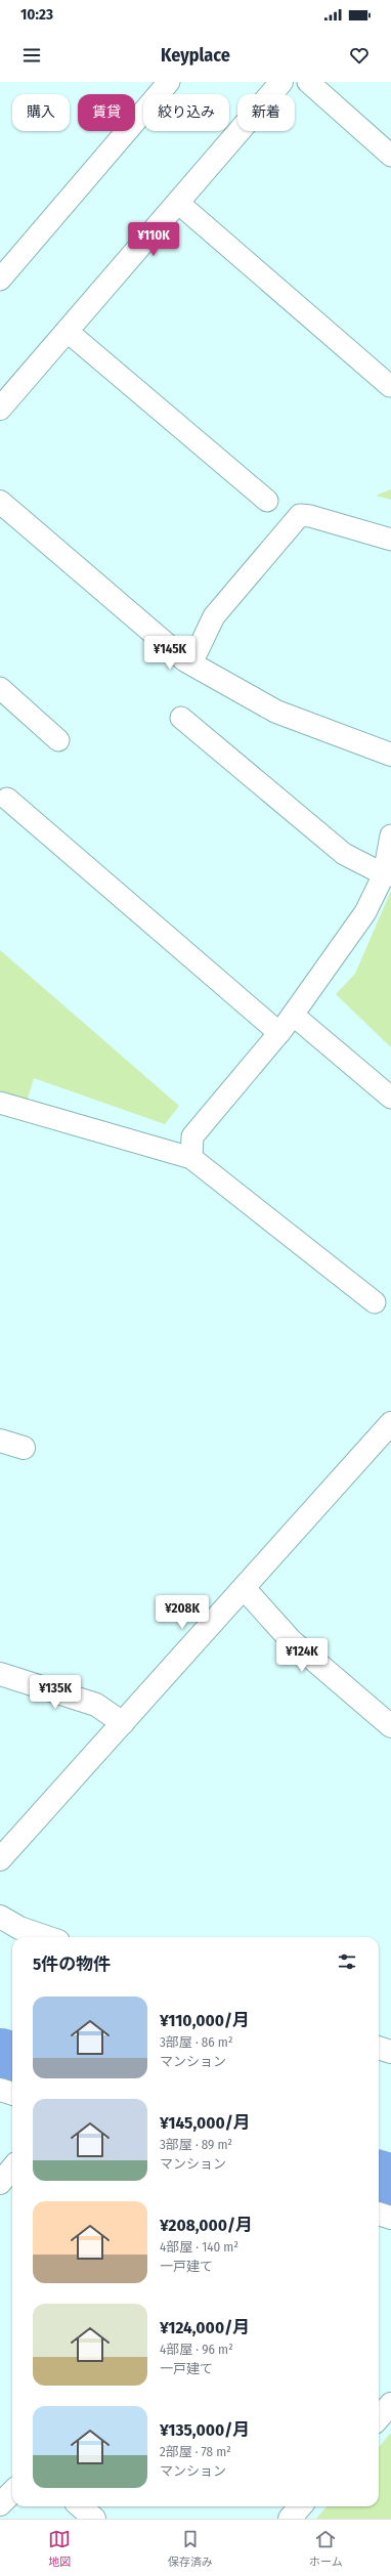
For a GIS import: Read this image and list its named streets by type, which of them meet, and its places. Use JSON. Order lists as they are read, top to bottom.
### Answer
{
  "page": {
    "status": "10:23",
    "header": "Keyplace",
    "chip": [
      "購入",
      "賃貸",
      "絞り込み",
      "新着"
    ],
    "price": [
      "¥110K",
      "¥145K",
      "¥208K",
      "¥124K",
      "¥135K"
    ],
    "heading": "5件の物件",
    "list": [
      {
        "name": "¥110,000/月",
        "note": "3部屋 · 86 m² · マンション"
      },
      {
        "name": "¥145,000/月",
        "note": "3部屋 · 89 m² · マンション"
      },
      {
        "name": "¥208,000/月",
        "note": "4部屋 · 140 m² · 一戸建て"
      },
      {
        "name": "¥124,000/月",
        "note": "4部屋 · 96 m² · 一戸建て"
      },
      {
        "name": "¥135,000/月",
        "note": "2部屋 · 78 m² · マンション"
      }
    ],
    "tabs": ["地図", "保存済み", "ホーム"]
  }
}
